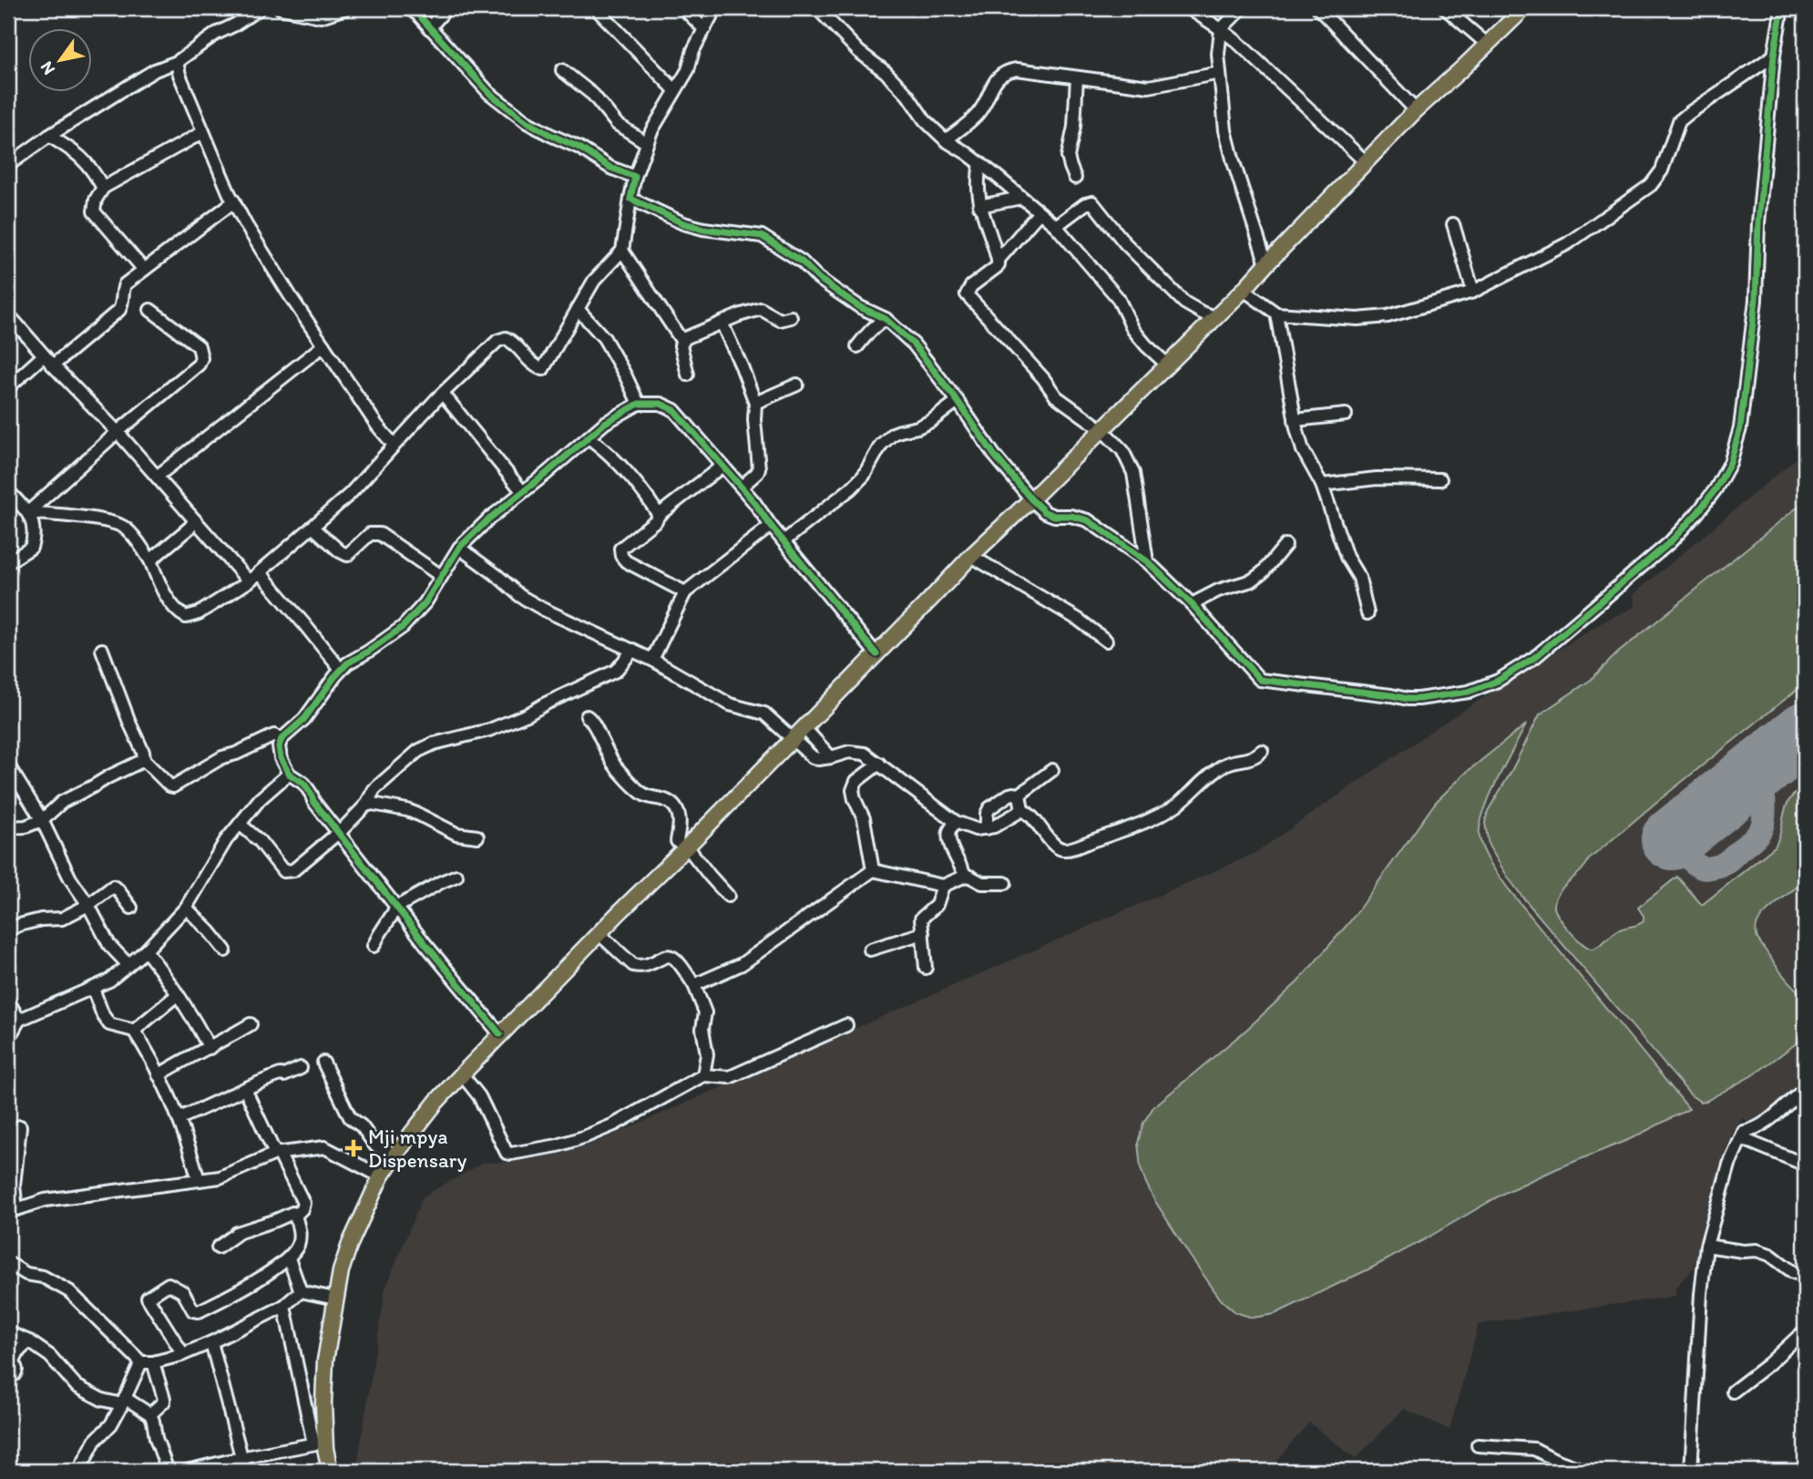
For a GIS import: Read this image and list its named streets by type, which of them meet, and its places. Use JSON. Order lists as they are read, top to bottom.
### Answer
{
  "places": {
    "health": ["Mji mpya Dispensary"]
  },
  "north": "bottom left"
}
